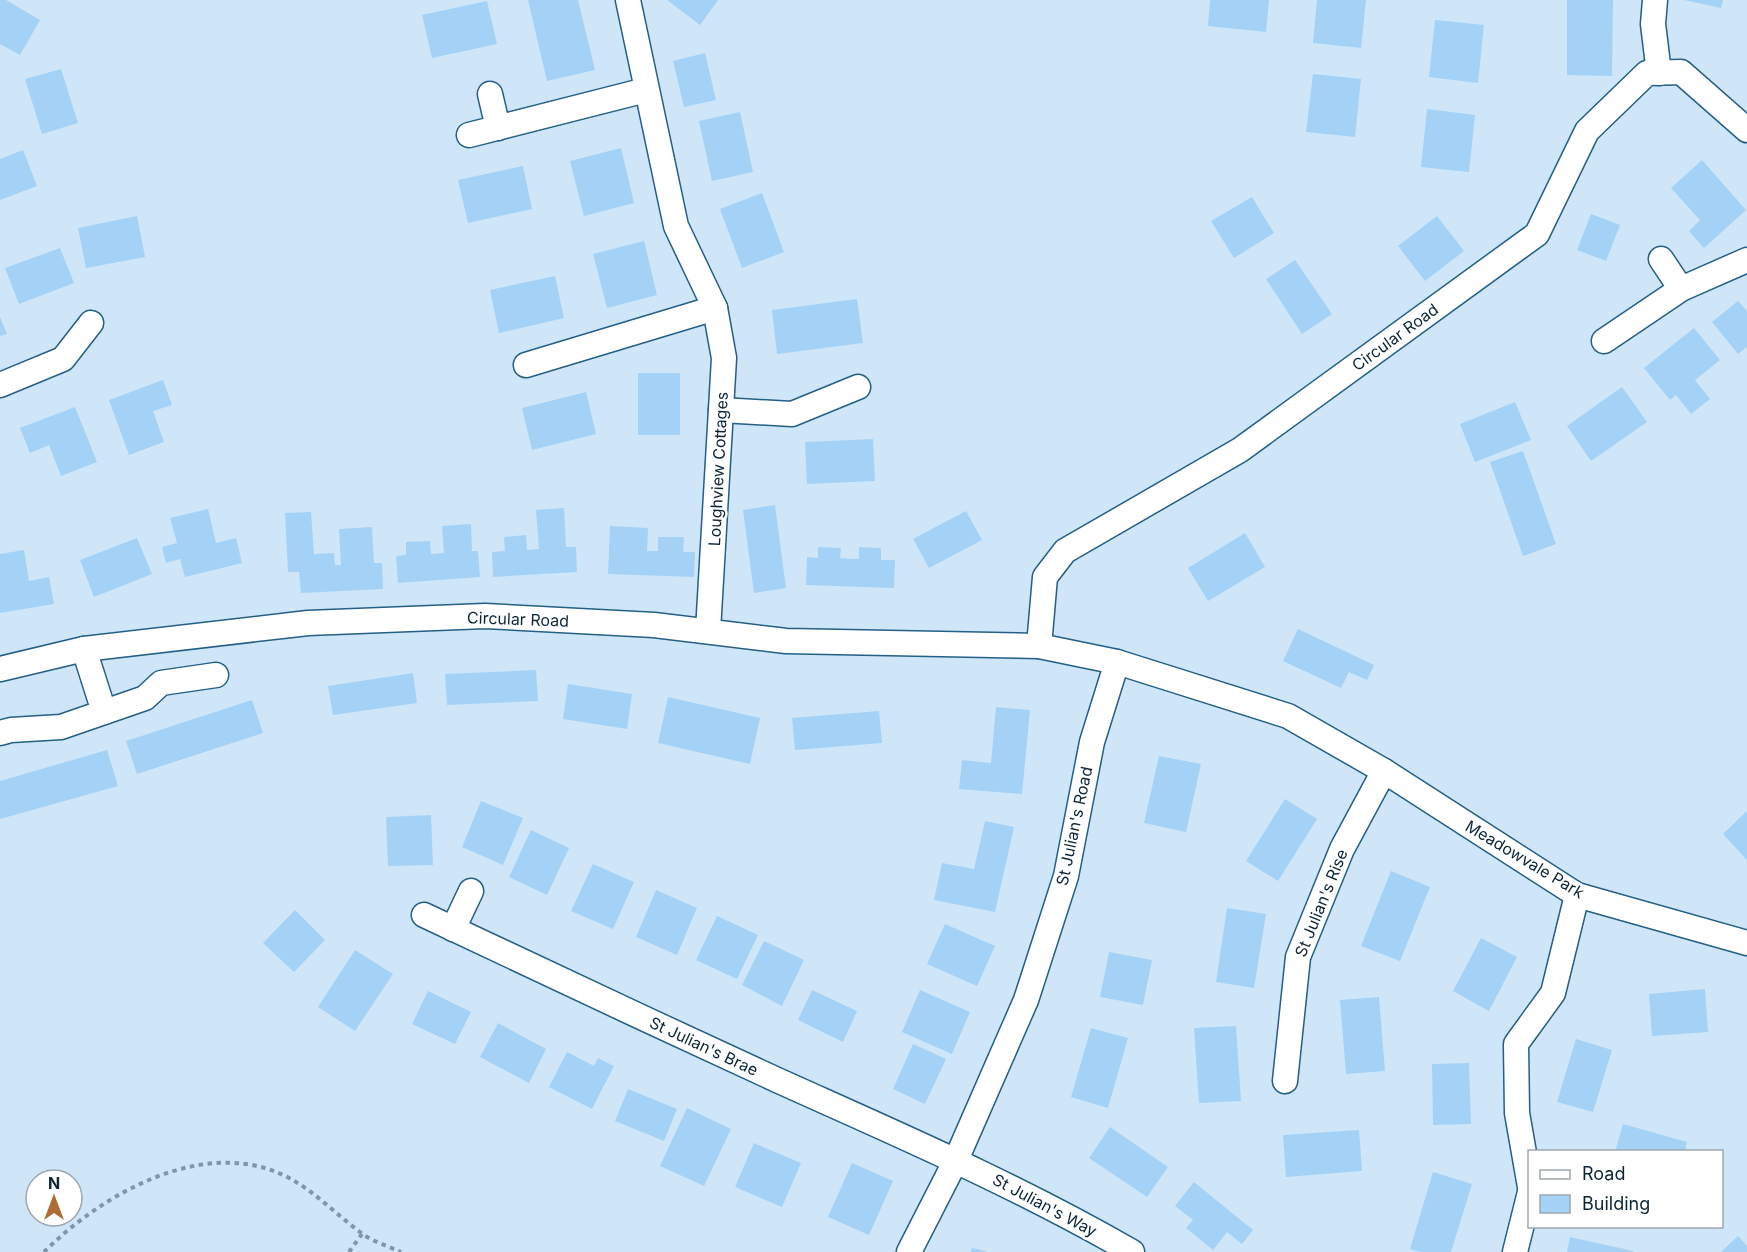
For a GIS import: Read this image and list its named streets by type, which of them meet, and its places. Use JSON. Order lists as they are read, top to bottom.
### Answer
{
  "streets": {
    "street": [
      "Circular Road",
      "Loughview Cottages",
      "St Julian's Road",
      "Meadowvale Park",
      "St Julian's Rise",
      "St Julian's Brae",
      "St Julian's Way"
    ]
  },
  "crossings": [
    ["Circular Road", "Loughview Cottages"],
    ["Circular Road", "St Julian's Road"],
    ["St Julian's Road", "St Julian's Brae"],
    ["St Julian's Road", "St Julian's Way"],
    ["Meadowvale Park", "St Julian's Rise"],
    ["St Julian's Brae", "St Julian's Way"]
  ],
  "legend": ["Road", "Building"],
  "north": "top"
}
